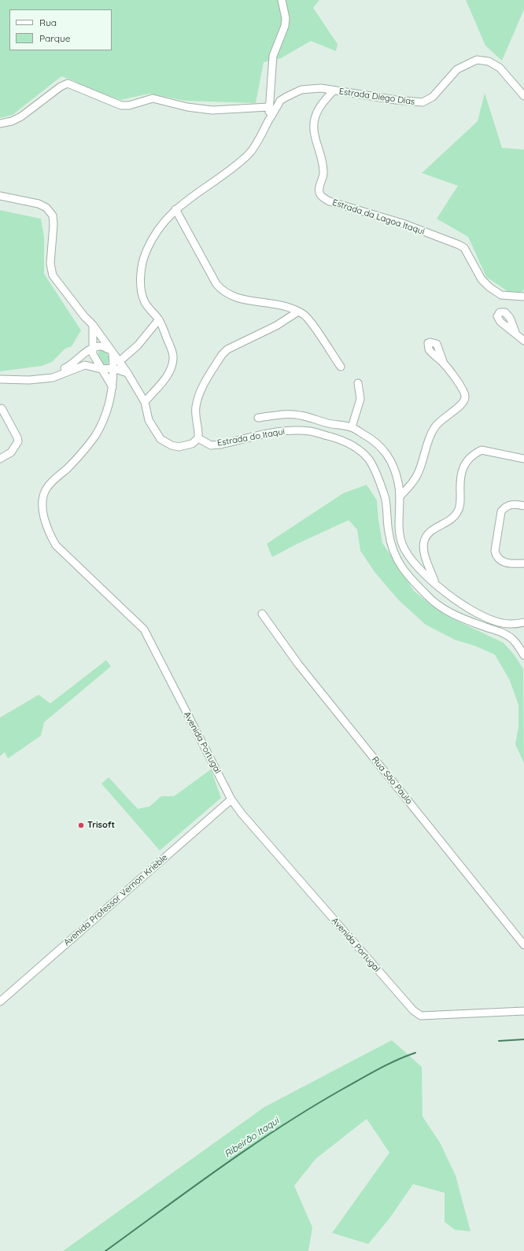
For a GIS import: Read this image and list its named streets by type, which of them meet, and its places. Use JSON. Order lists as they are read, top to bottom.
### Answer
{
  "streets": {
    "street": [
      "Estrada Diego Dias",
      "Estrada da Lagoa Itaqui",
      "Estrada do Itaqui",
      "Avenida Portugal",
      "Rua São Paulo",
      "Avenida Professor Vernon Krieble"
    ]
  },
  "crossings": [
    ["Estrada Diego Dias", "Estrada da Lagoa Itaqui"],
    ["Avenida Portugal", "Avenida Professor Vernon Krieble"]
  ],
  "water": ["Ribeirão Itaqui"],
  "places": ["Trisoft"],
  "legend": ["Rua", "Parque"]
}
